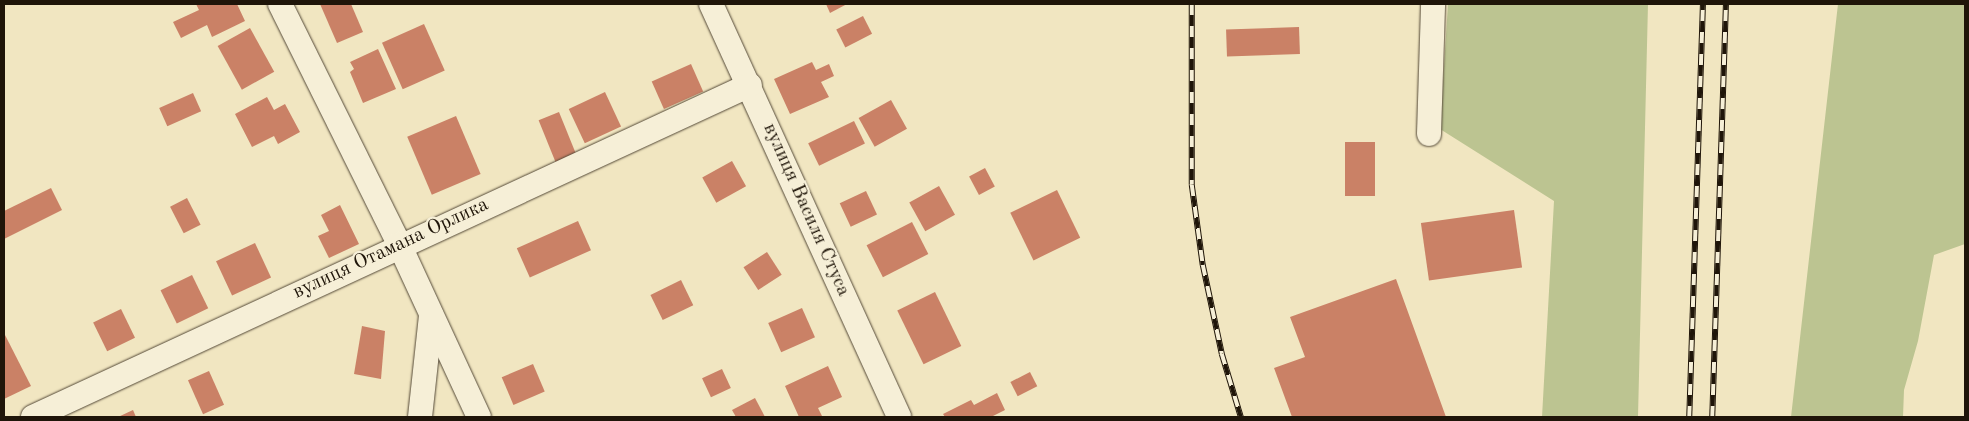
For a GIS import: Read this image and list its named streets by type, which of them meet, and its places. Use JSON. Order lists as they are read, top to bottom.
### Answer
{
  "streets": {
    "street": ["вулиця Василя Стуса", "вулиця Отамана Орлика"]
  },
  "crossings": [
    ["вулиця Василя Стуса", "вулиця Отамана Орлика"]
  ]
}
